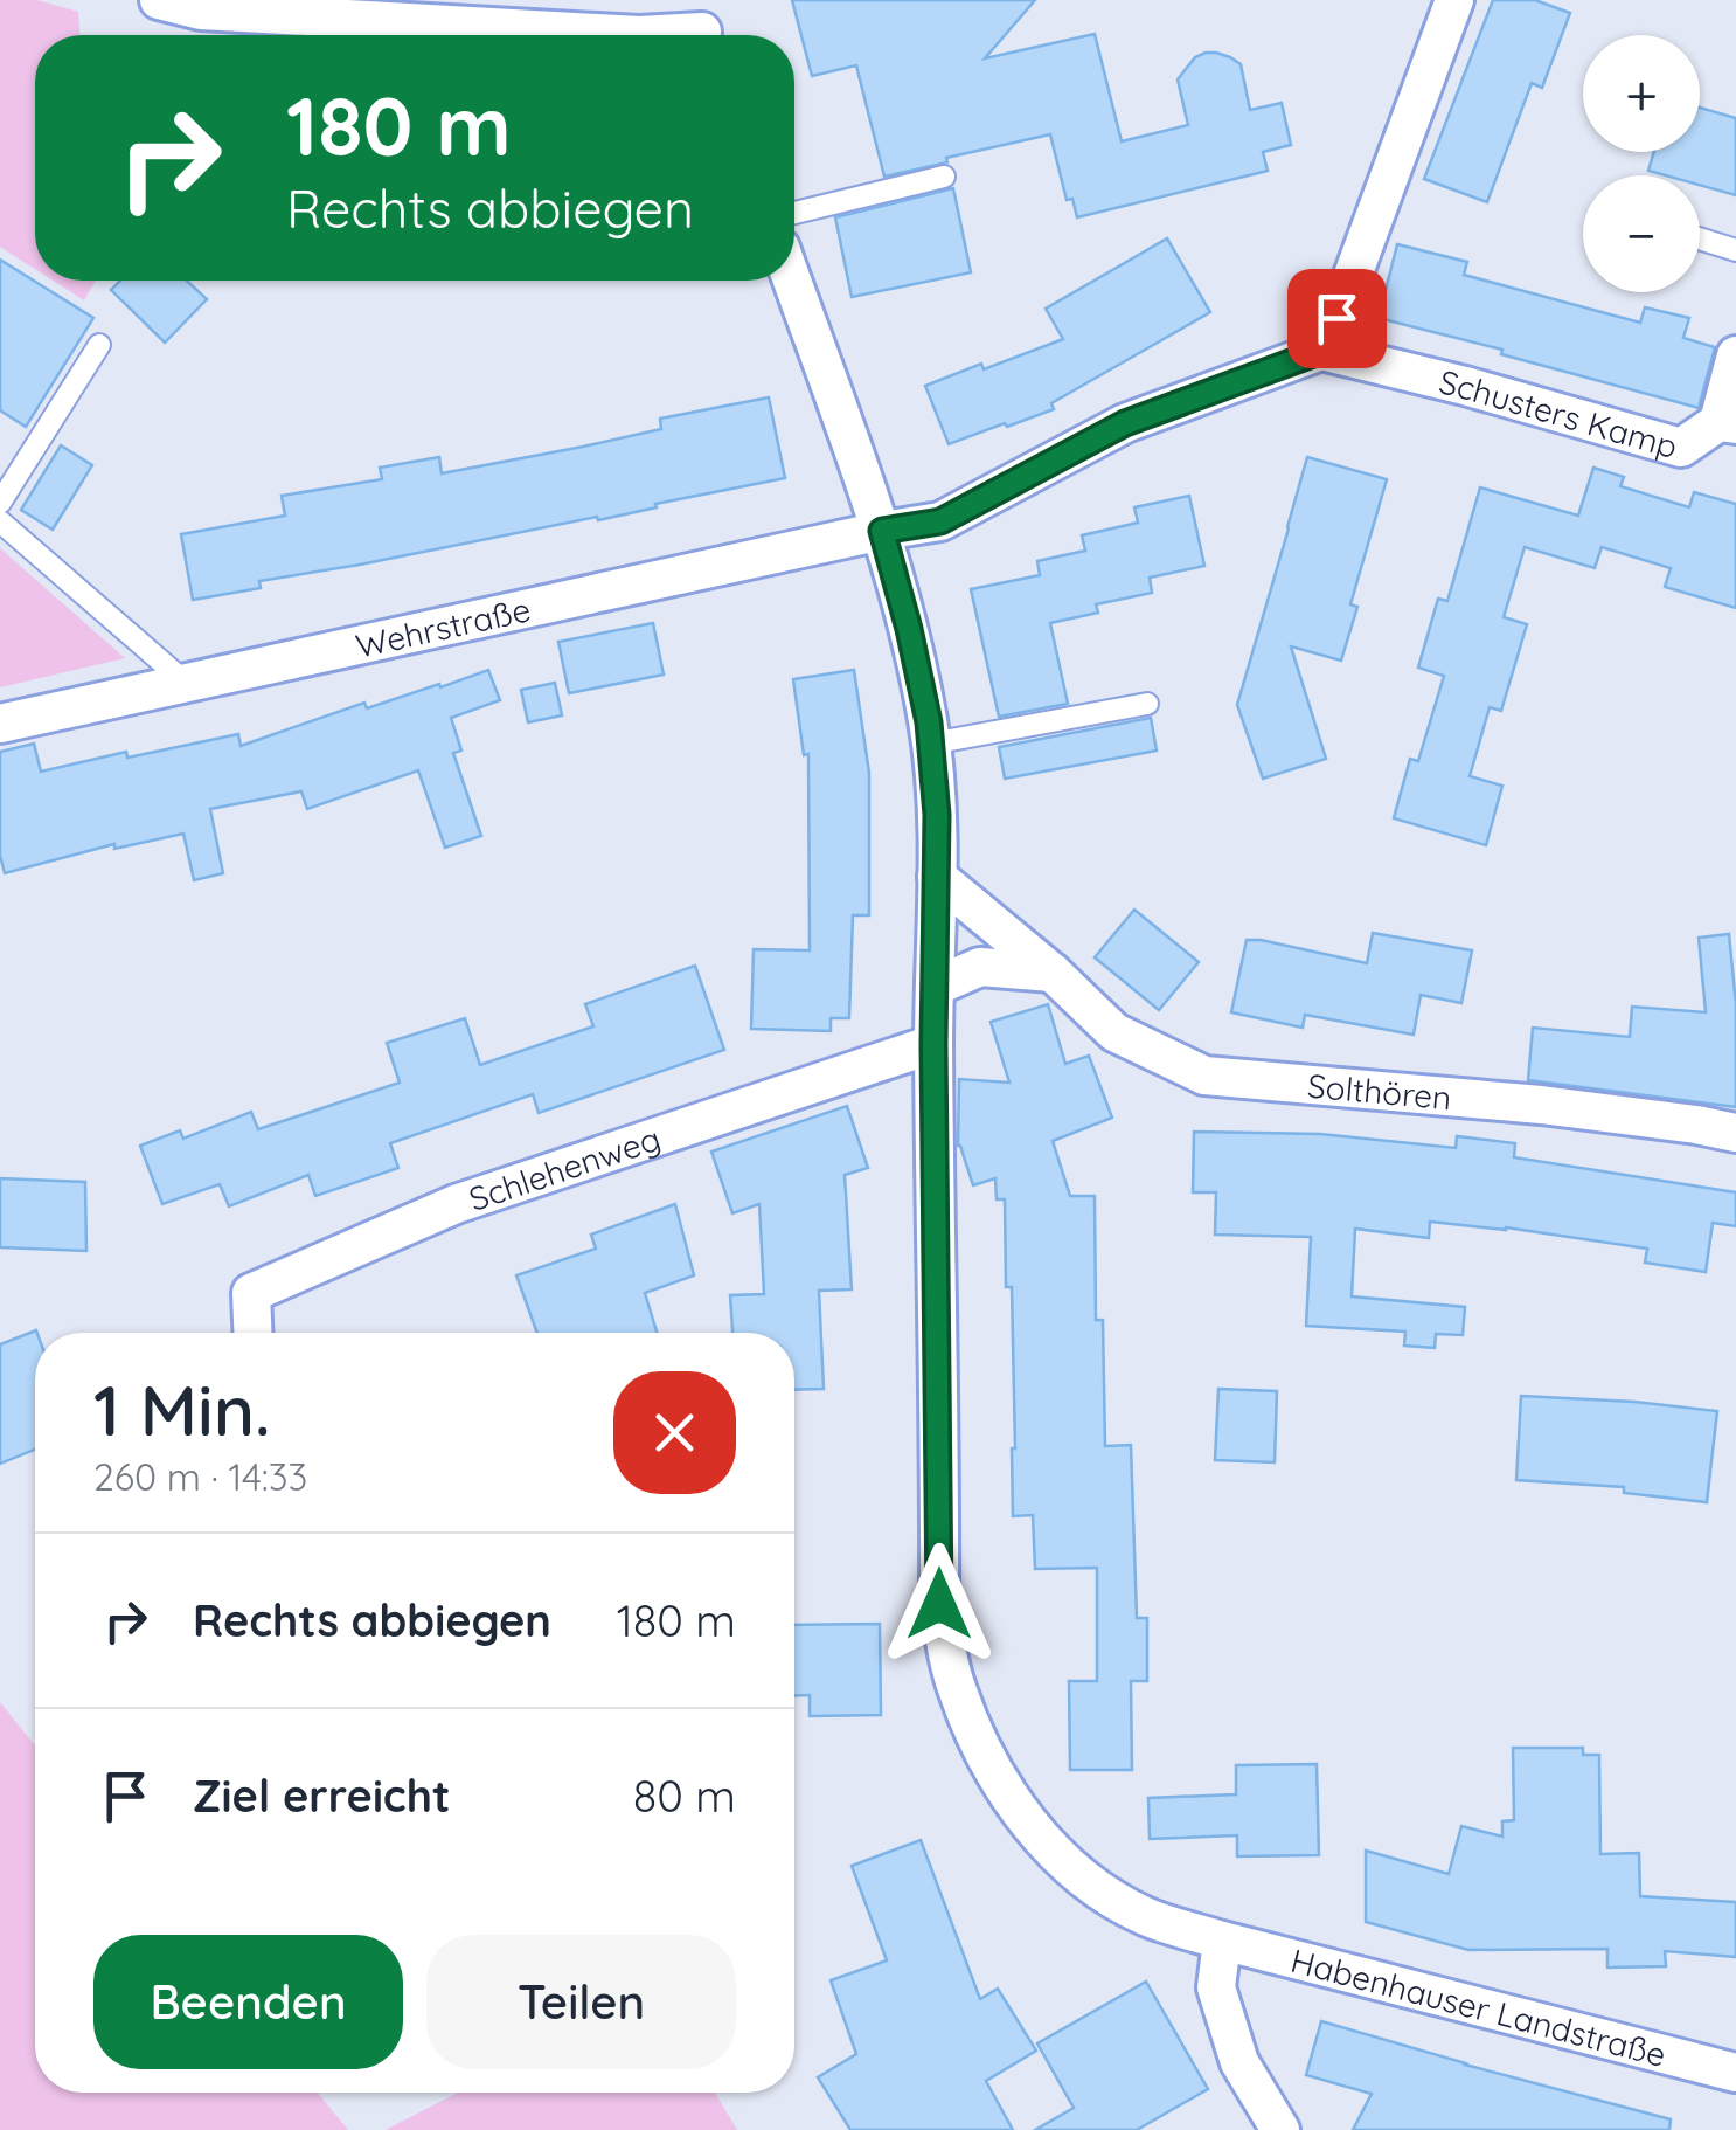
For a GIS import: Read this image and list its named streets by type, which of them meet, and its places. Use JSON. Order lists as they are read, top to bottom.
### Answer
{
  "streets": {
    "street": [
      "Schusters Kamp",
      "Wehrstraße",
      "Solthören",
      "Schlehenweg",
      "Habenhauser Landstraße"
    ]
  },
  "crossings": [
    ["Schusters Kamp", "Wehrstraße"],
    ["Wehrstraße", "Habenhauser Landstraße"],
    ["Solthören", "Habenhauser Landstraße"],
    ["Schlehenweg", "Habenhauser Landstraße"]
  ],
  "page": {
    "map_buttons": ["+", "−"],
    "turn": ["180 m", "Rechts abbiegen"],
    "heading": ["1 Min.", "260 m · 14:33"],
    "list": [
      {
        "name": "Rechts abbiegen",
        "value": "180 m"
      },
      {
        "name": "Ziel erreicht",
        "value": "80 m"
      }
    ],
    "buttons": ["Beenden", "Teilen"]
  }
}
